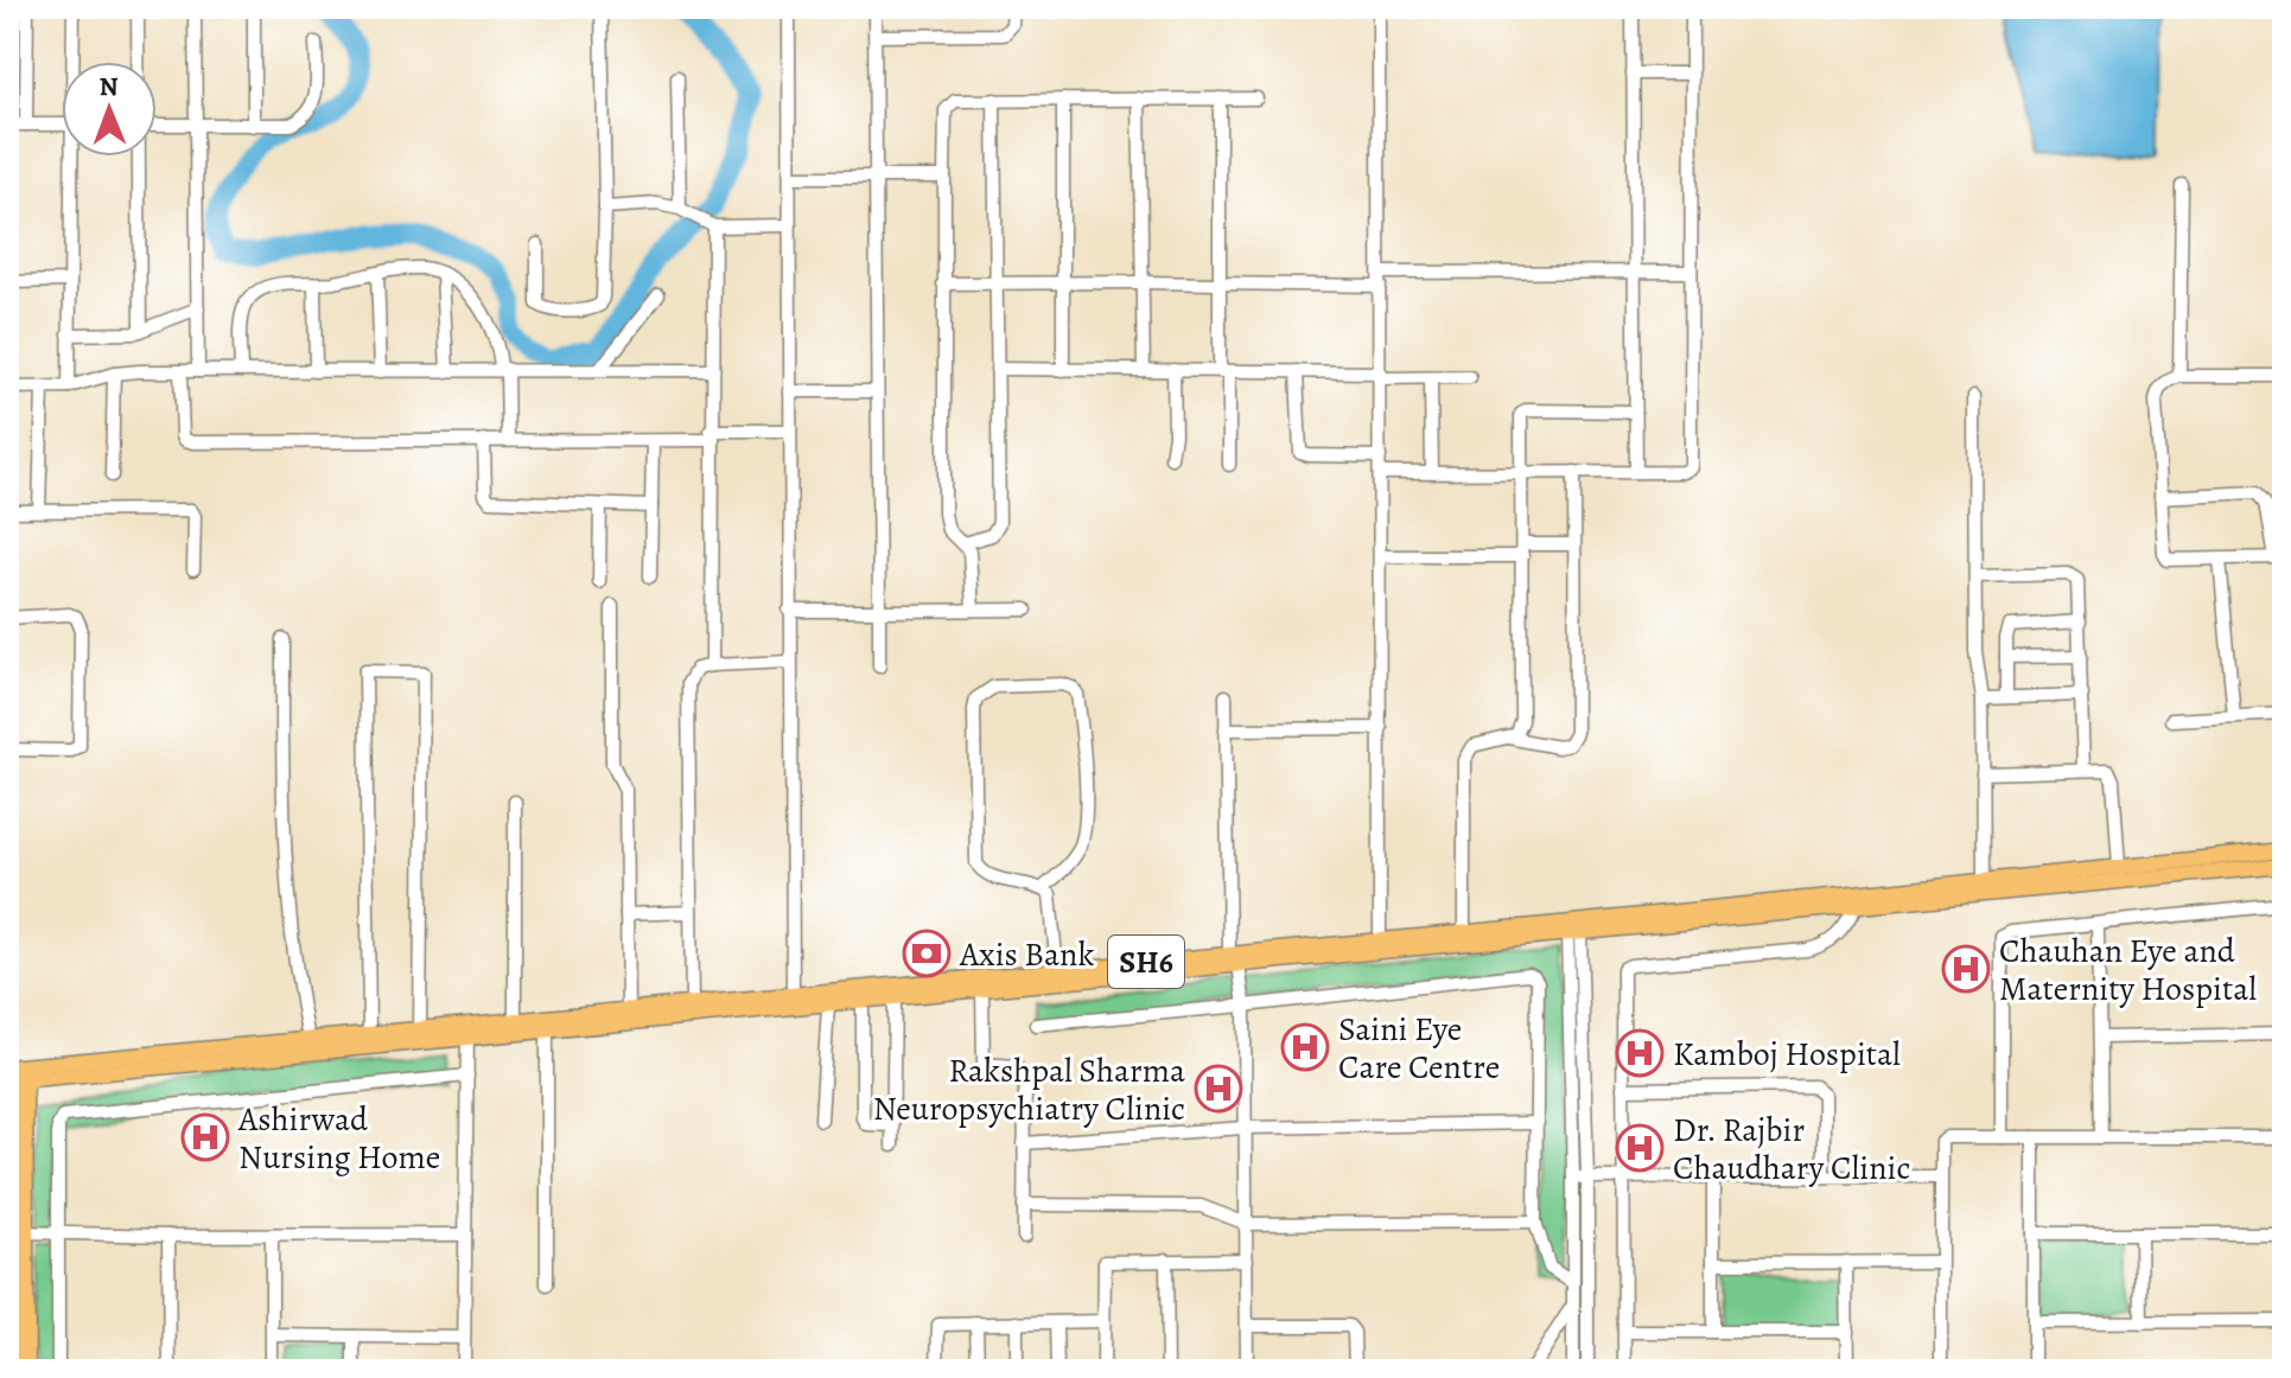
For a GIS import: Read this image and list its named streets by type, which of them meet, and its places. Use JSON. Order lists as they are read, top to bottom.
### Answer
{
  "streets": {
    "main road": ["SH6"]
  },
  "places": {
    "bank": ["Axis Bank"],
    "hospital": [
      "Chauhan Eye and Maternity Hospital",
      "Saini Eye Care Centre",
      "Kamboj Hospital",
      "Rakshpal Sharma Neuropsychiatry Clinic",
      "Ashirwad Nursing Home",
      "Dr. Rajbir Chaudhary Clinic"
    ]
  },
  "north": "top"
}
